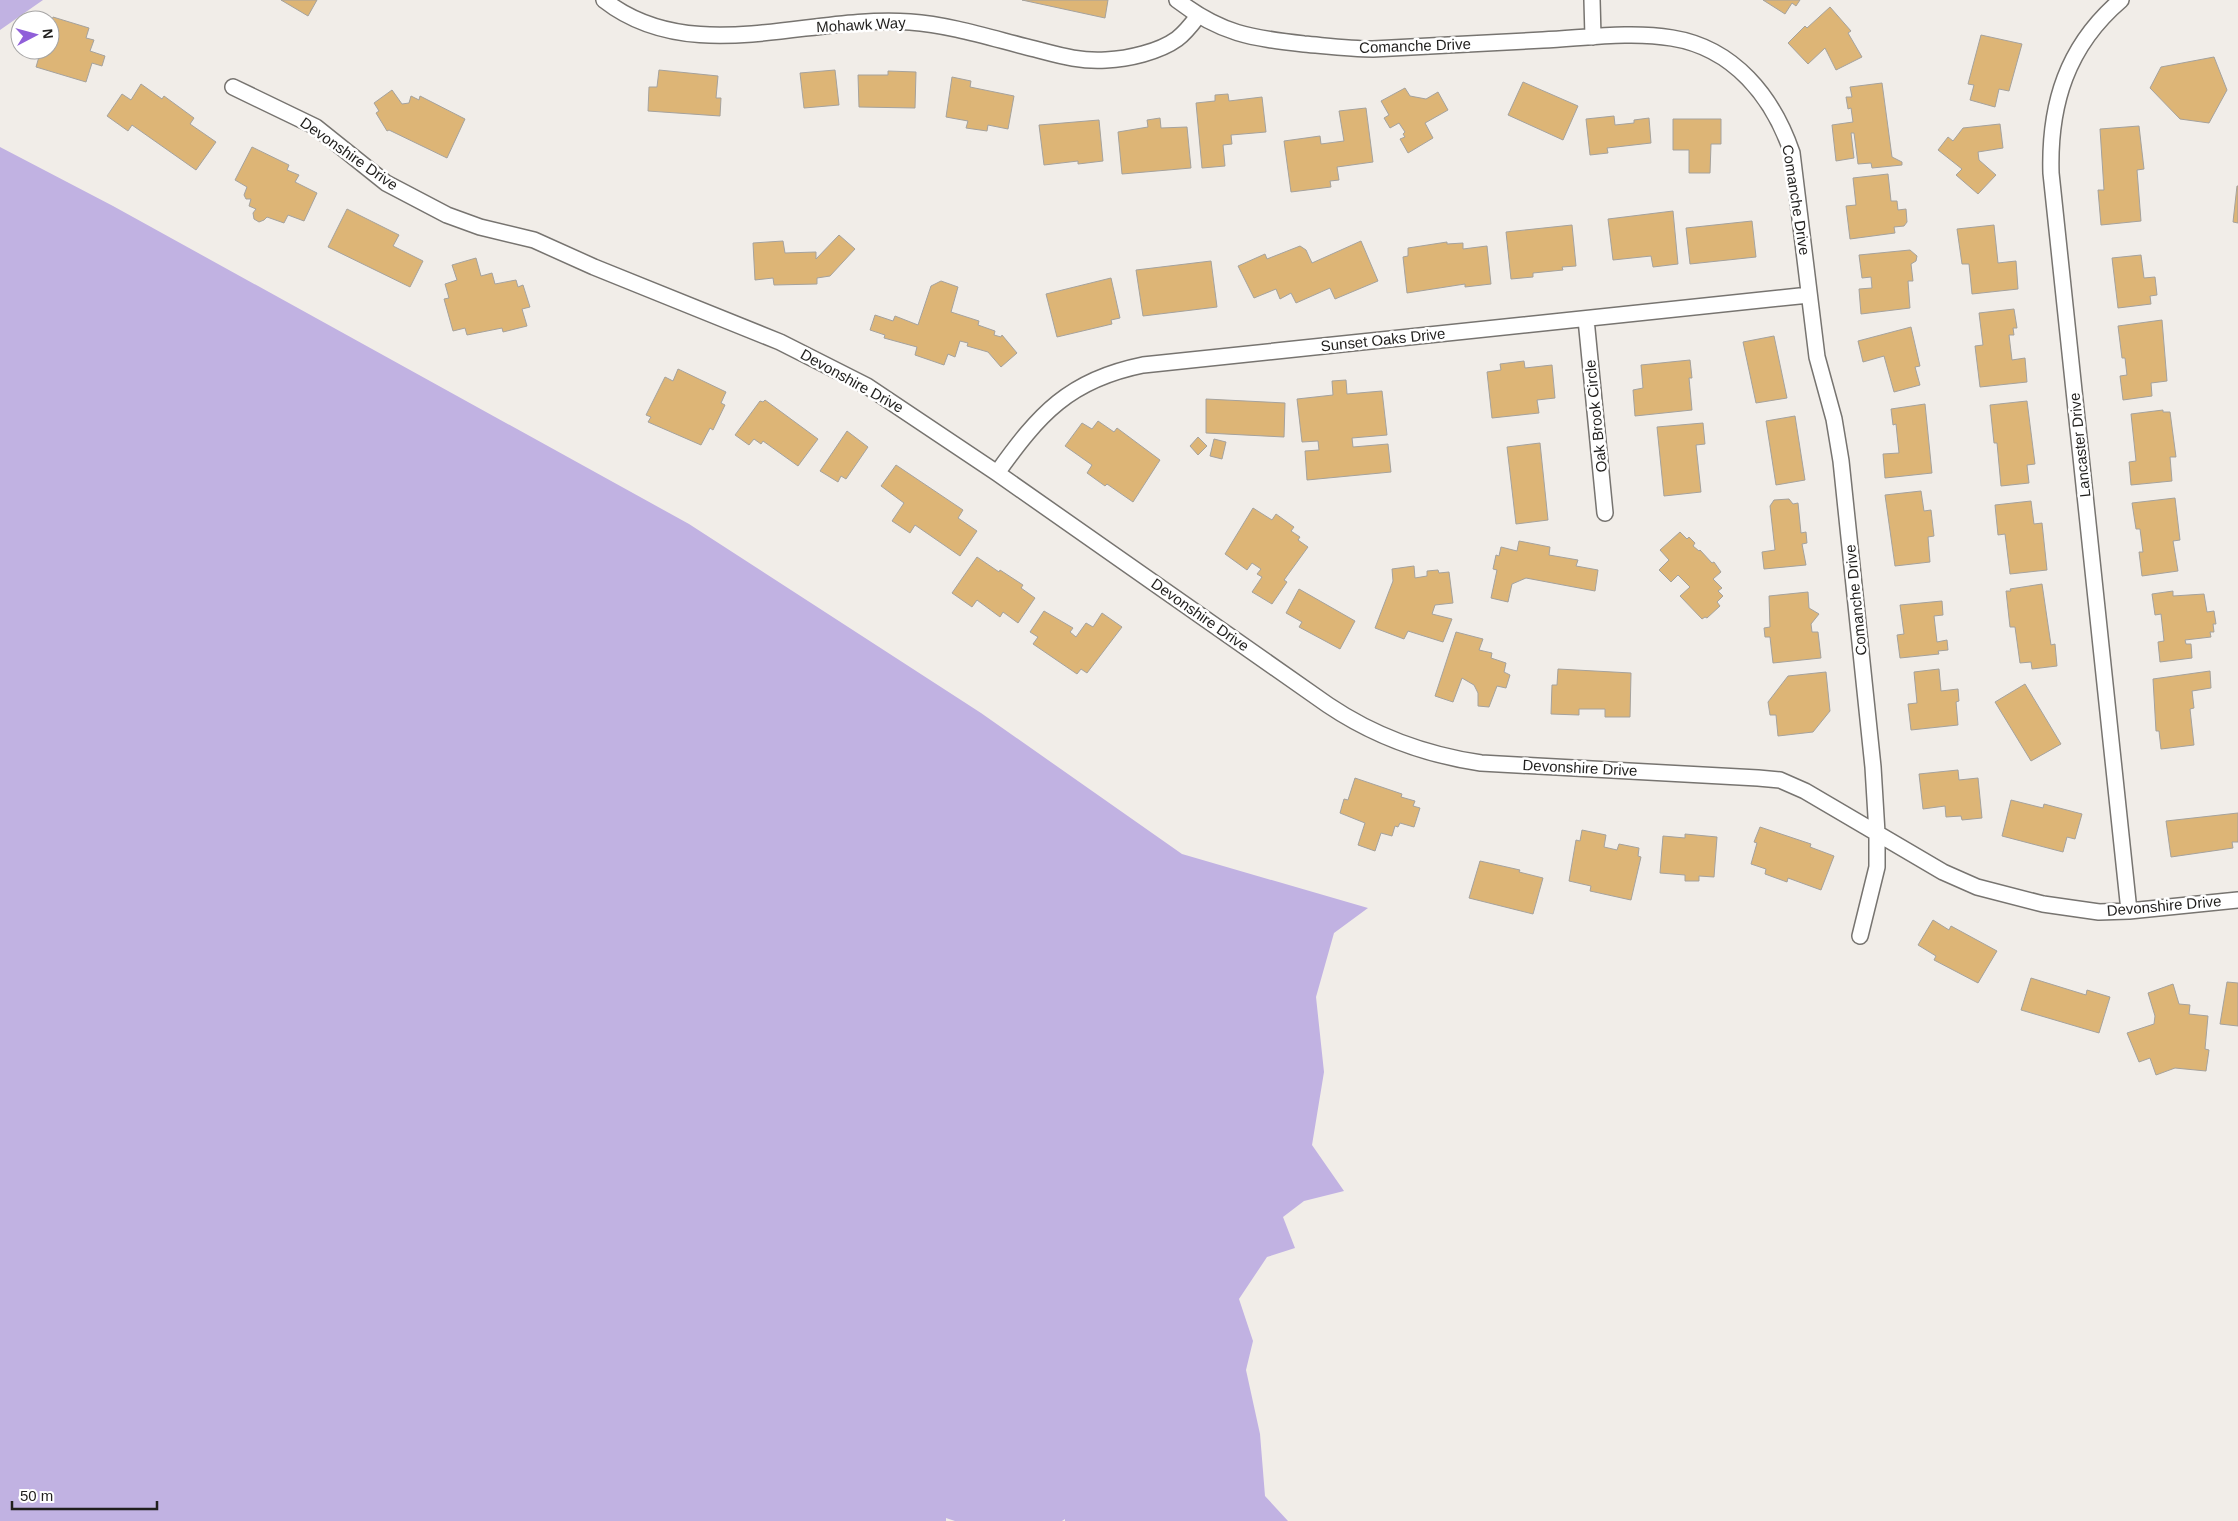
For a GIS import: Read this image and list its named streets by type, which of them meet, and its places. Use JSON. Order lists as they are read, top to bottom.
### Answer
{
  "streets": {
    "street": [
      "Mohawk Way",
      "Comanche Drive",
      "Devonshire Drive",
      "Sunset Oaks Drive",
      "Oak Brook Circle",
      "Lancaster Drive"
    ]
  },
  "crossings": [
    ["Mohawk Way", "Comanche Drive"],
    ["Comanche Drive", "Devonshire Drive"],
    ["Comanche Drive", "Sunset Oaks Drive"],
    ["Devonshire Drive", "Sunset Oaks Drive"],
    ["Devonshire Drive", "Lancaster Drive"],
    ["Sunset Oaks Drive", "Oak Brook Circle"]
  ],
  "scale_bar": "50 m",
  "north": "right"
}
